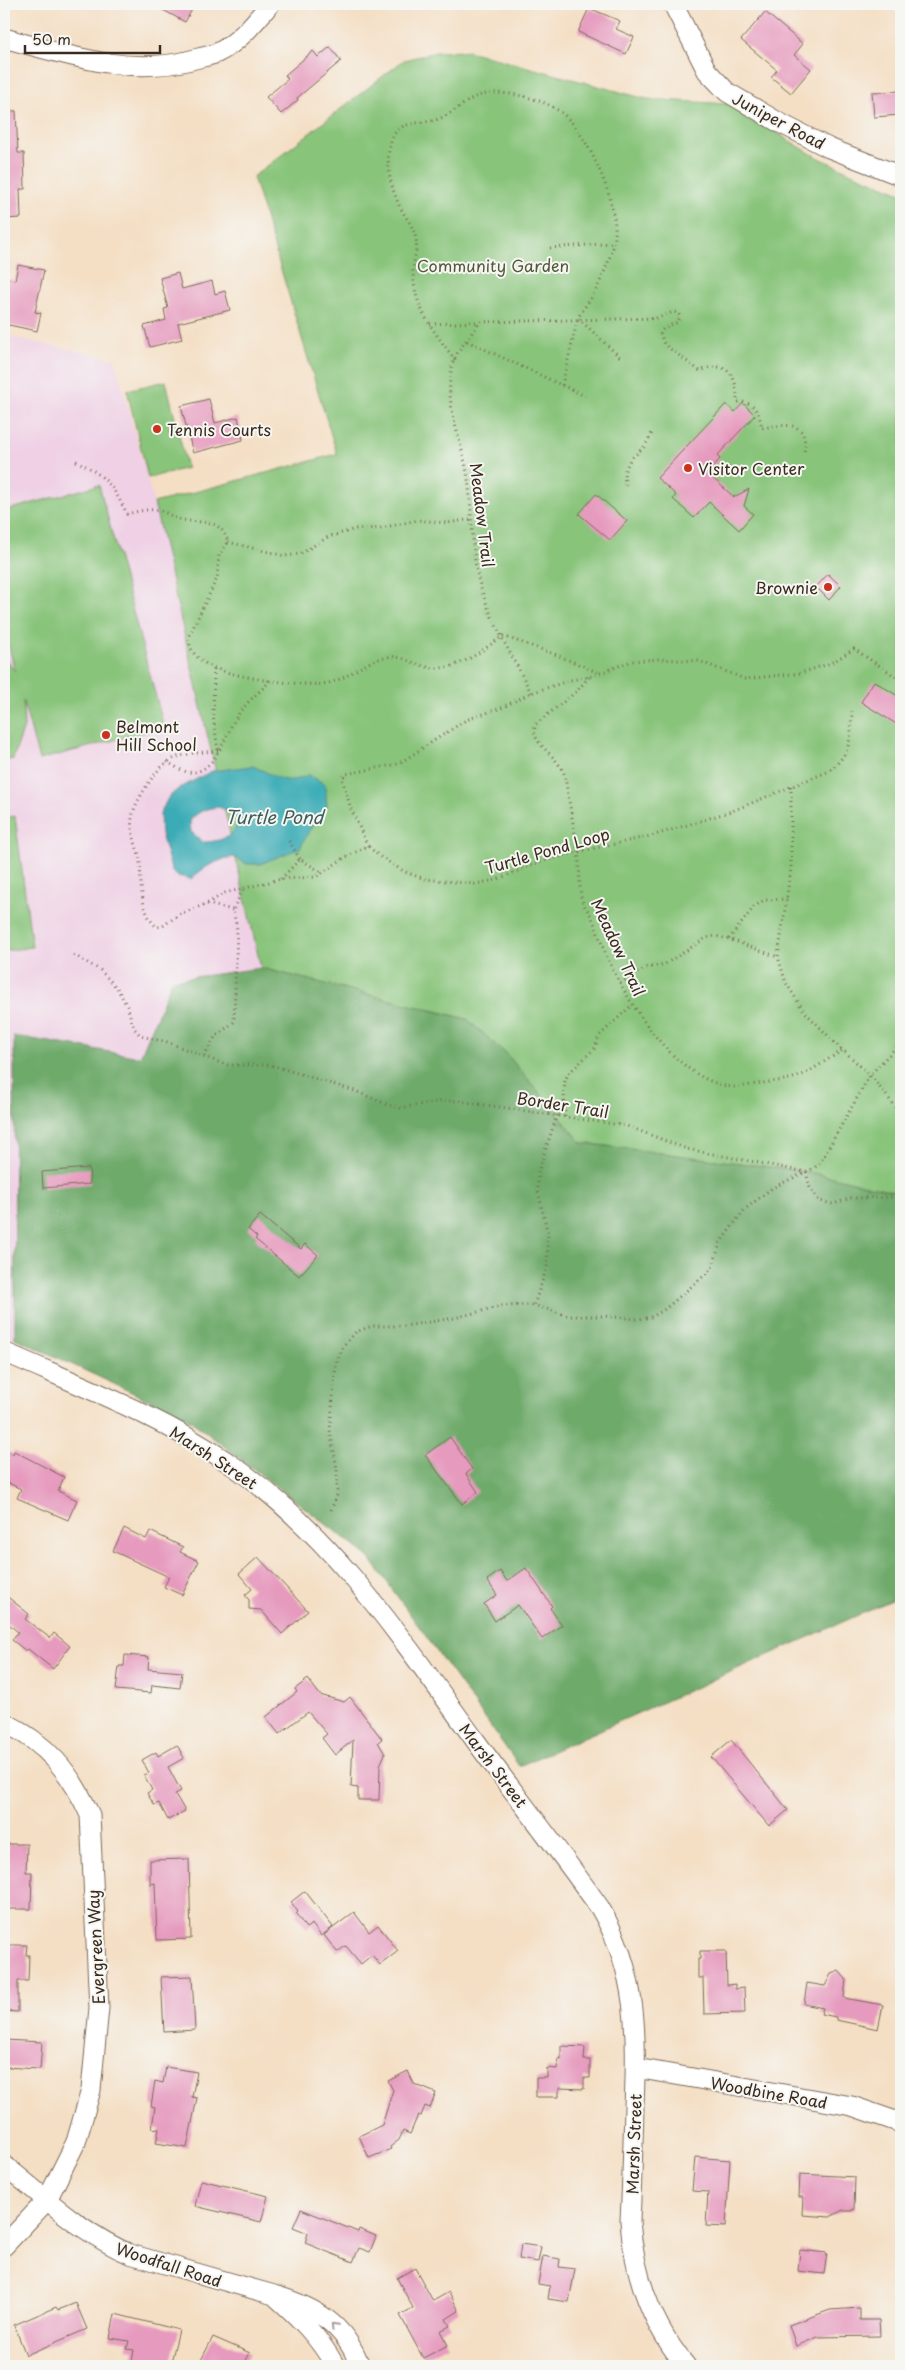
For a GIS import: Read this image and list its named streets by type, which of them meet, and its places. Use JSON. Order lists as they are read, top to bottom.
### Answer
{
  "streets": {
    "street": [
      "Juniper Road",
      "Marsh Street",
      "Evergreen Way",
      "Woodbine Road",
      "Woodfall Road"
    ],
    "path": ["Meadow Trail", "Turtle Pond Loop", "Border Trail"]
  },
  "crossings": [
    ["Meadow Trail", "Turtle Pond Loop"],
    ["Marsh Street", "Woodbine Road"],
    ["Evergreen Way", "Woodfall Road"]
  ],
  "water": ["Turtle Pond"],
  "parks": ["Community Garden"],
  "places": [
    "Tennis Courts",
    "Visitor Center",
    "Brownie",
    "Belmont Hill School"
  ],
  "scale_bar": "50 m"
}
